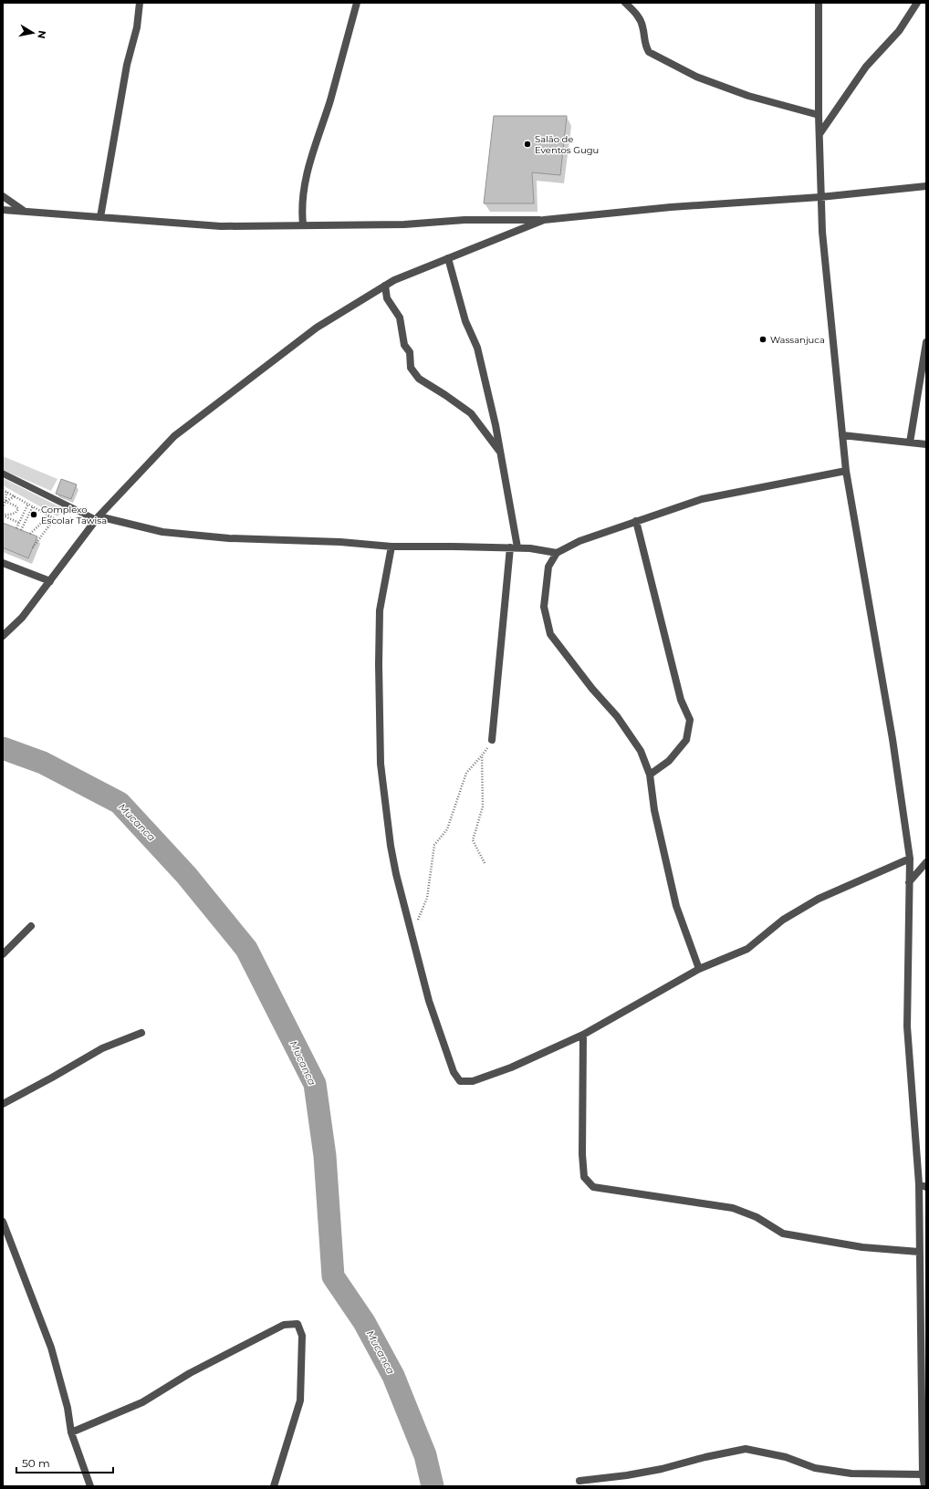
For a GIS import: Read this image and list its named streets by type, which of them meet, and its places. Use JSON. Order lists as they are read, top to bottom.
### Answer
{
  "water": ["Mucanca"],
  "places": ["Salão de Eventos Gugu", "Wassanjuca", "Complexo Escolar Tawisa"],
  "scale_bar": "50 m",
  "north": "right"
}
